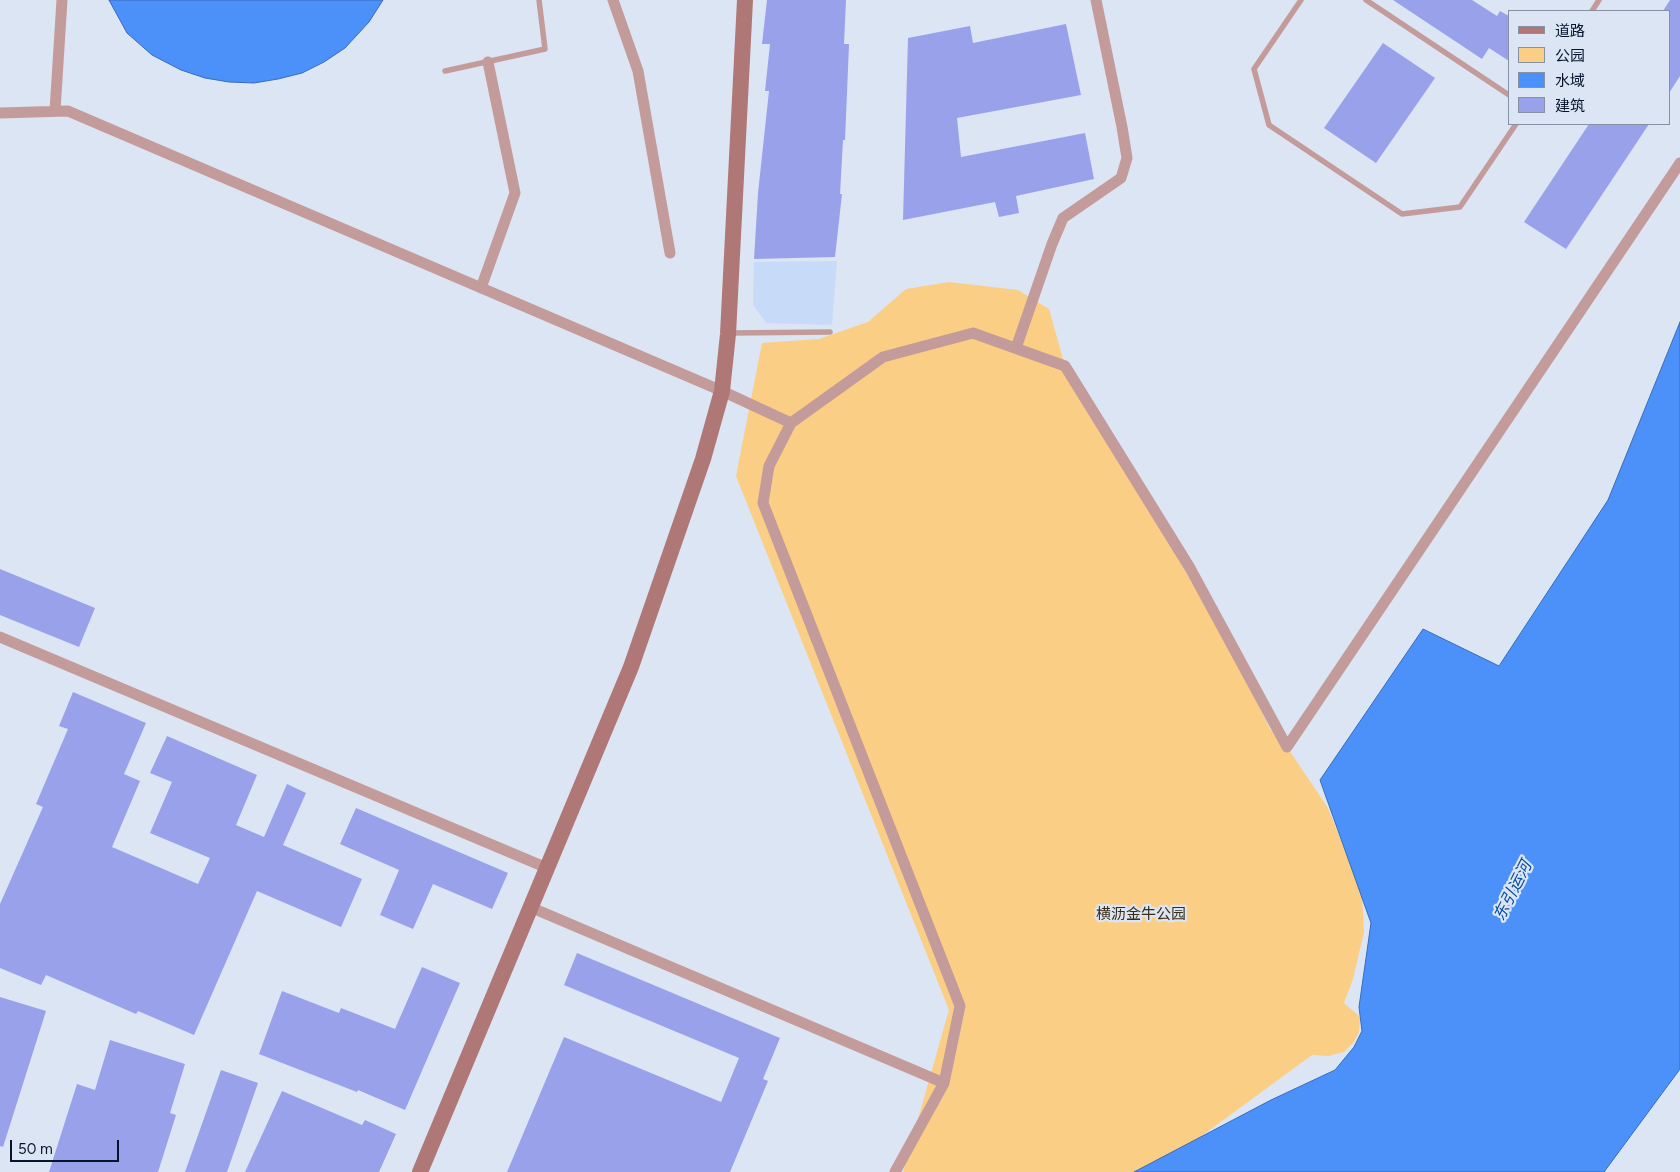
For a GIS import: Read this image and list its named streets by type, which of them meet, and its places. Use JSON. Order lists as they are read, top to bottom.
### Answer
{
  "water": ["东引运河"],
  "parks": ["横沥金牛公园"],
  "legend": [
    "道路",
    "公园",
    "水域",
    "建筑"
  ],
  "scale_bar": "50 m"
}
